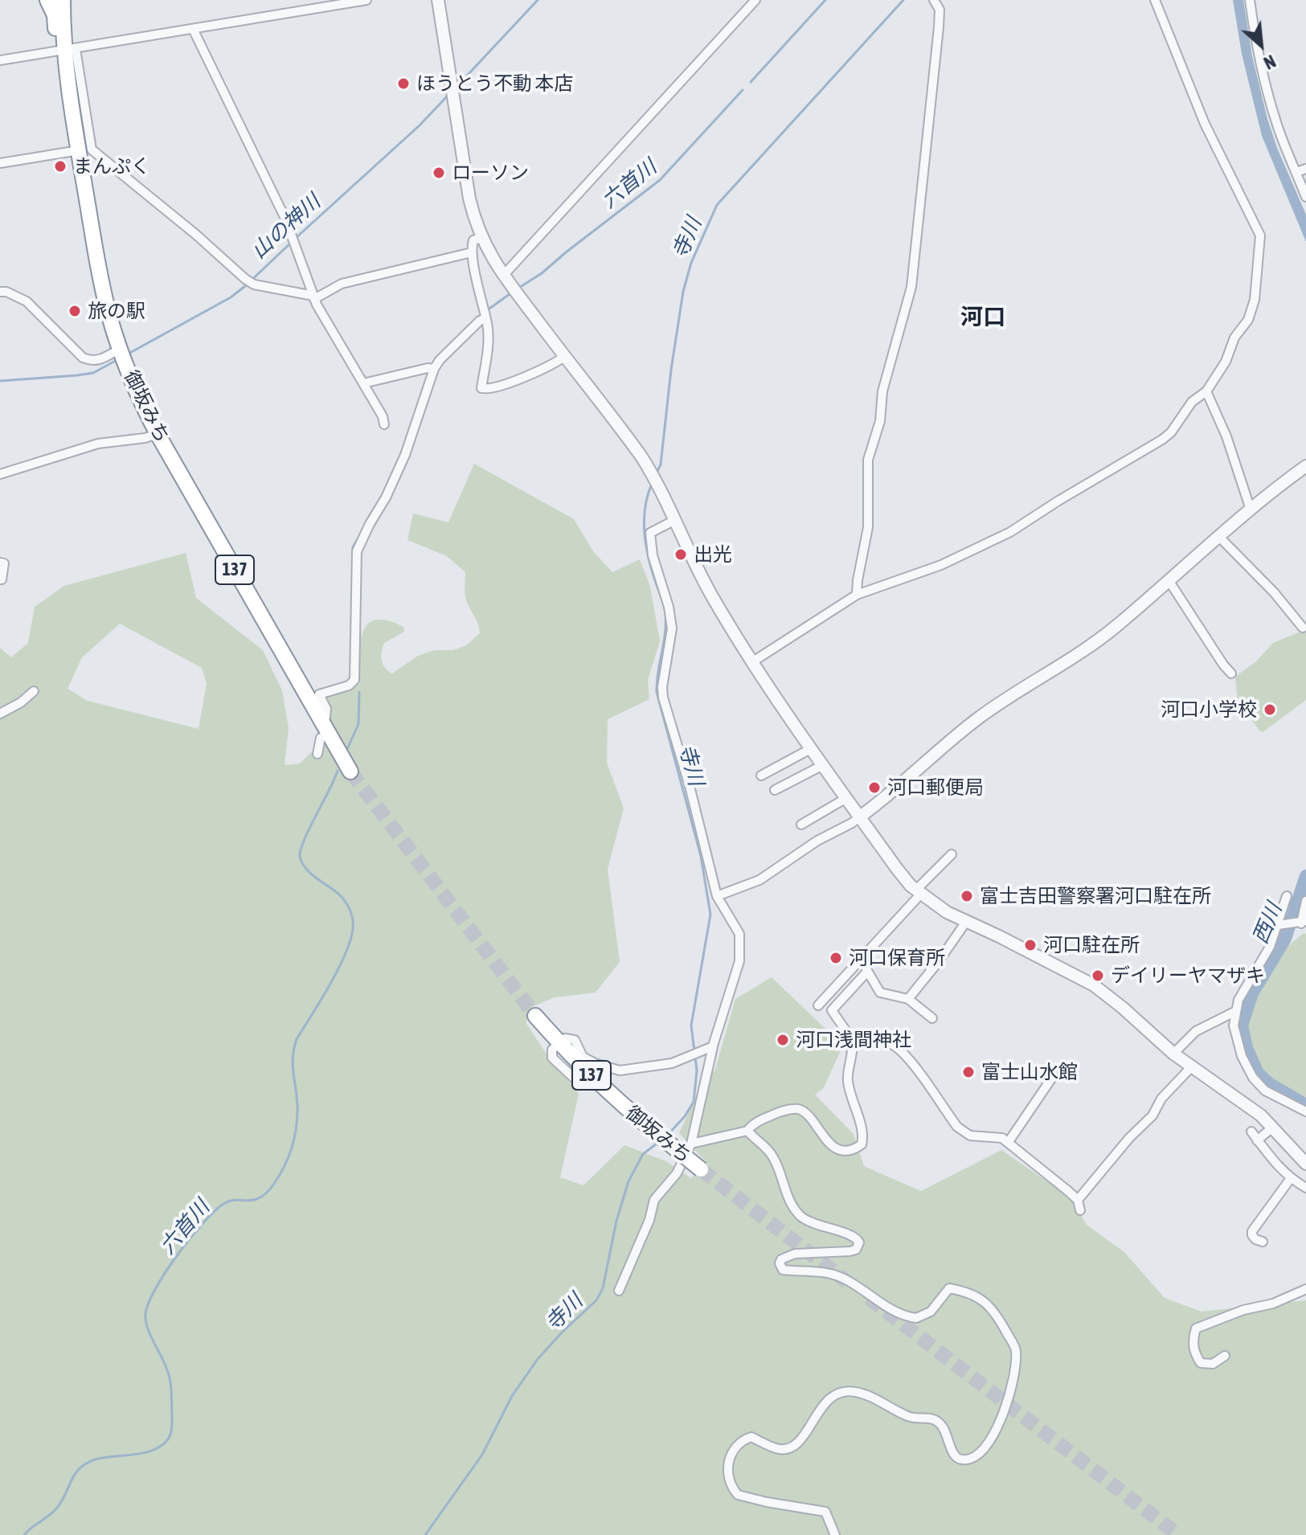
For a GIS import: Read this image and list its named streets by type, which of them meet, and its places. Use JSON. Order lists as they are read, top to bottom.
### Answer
{
  "streets": {
    "highway": ["御坂みち", "137"]
  },
  "districts": ["河口"],
  "water": [
    "六首川",
    "山の神川",
    "寺川",
    "西川"
  ],
  "places": [
    "ほうとう不動 本店",
    "まんぷく",
    "ローソン",
    "旅の駅",
    "出光",
    "河口小学校",
    "河口郵便局",
    "富士吉田警察署河口駐在所",
    "河口駐在所",
    "河口保育所",
    "デイリーヤマザキ",
    "河口浅間神社",
    "富士山水館"
  ],
  "north": "bottom right"
}
